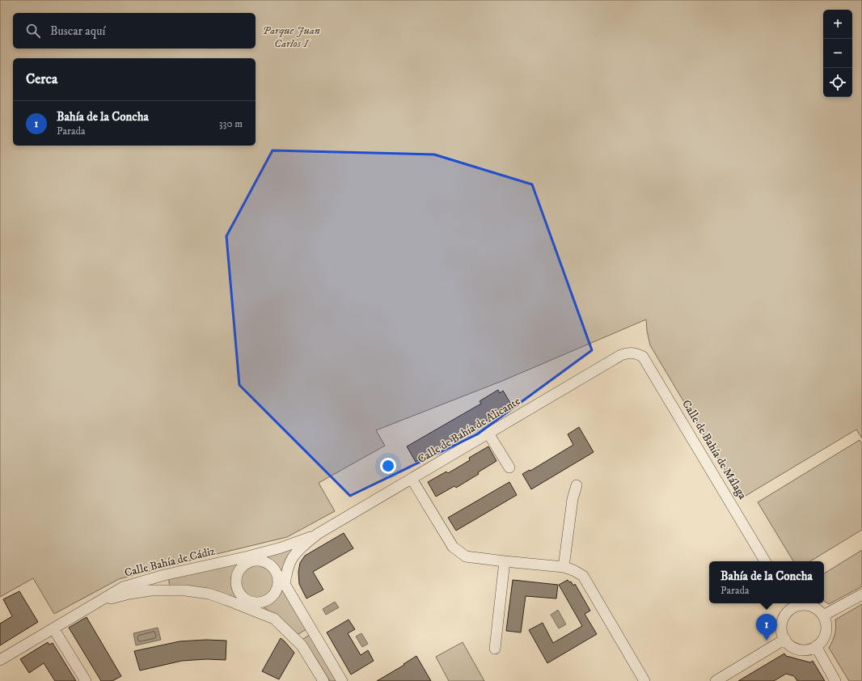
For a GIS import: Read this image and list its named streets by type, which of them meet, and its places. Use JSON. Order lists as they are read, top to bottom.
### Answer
{
  "streets": {
    "street": ["Calle de Bahía de Alicante", "Calle de Bahía de Málaga", "Calle Bahía de Cádiz"]
  },
  "crossings": [
    ["Calle de Bahía de Alicante", "Calle de Bahía de Málaga"],
    ["Calle de Bahía de Alicante", "Calle Bahía de Cádiz"]
  ],
  "parks": ["Parque Juan Carlos I"],
  "page": {
    "map_buttons": ["+", "−"],
    "search": "Buscar aquí",
    "heading": "Cerca",
    "list": [
      {
        "mark": "1",
        "name": "Bahía de la Concha",
        "note": "Parada",
        "value": "330 m"
      }
    ],
    "popup": ["Bahía de la Concha", "Parada"],
    "pins": "1"
  }
}
